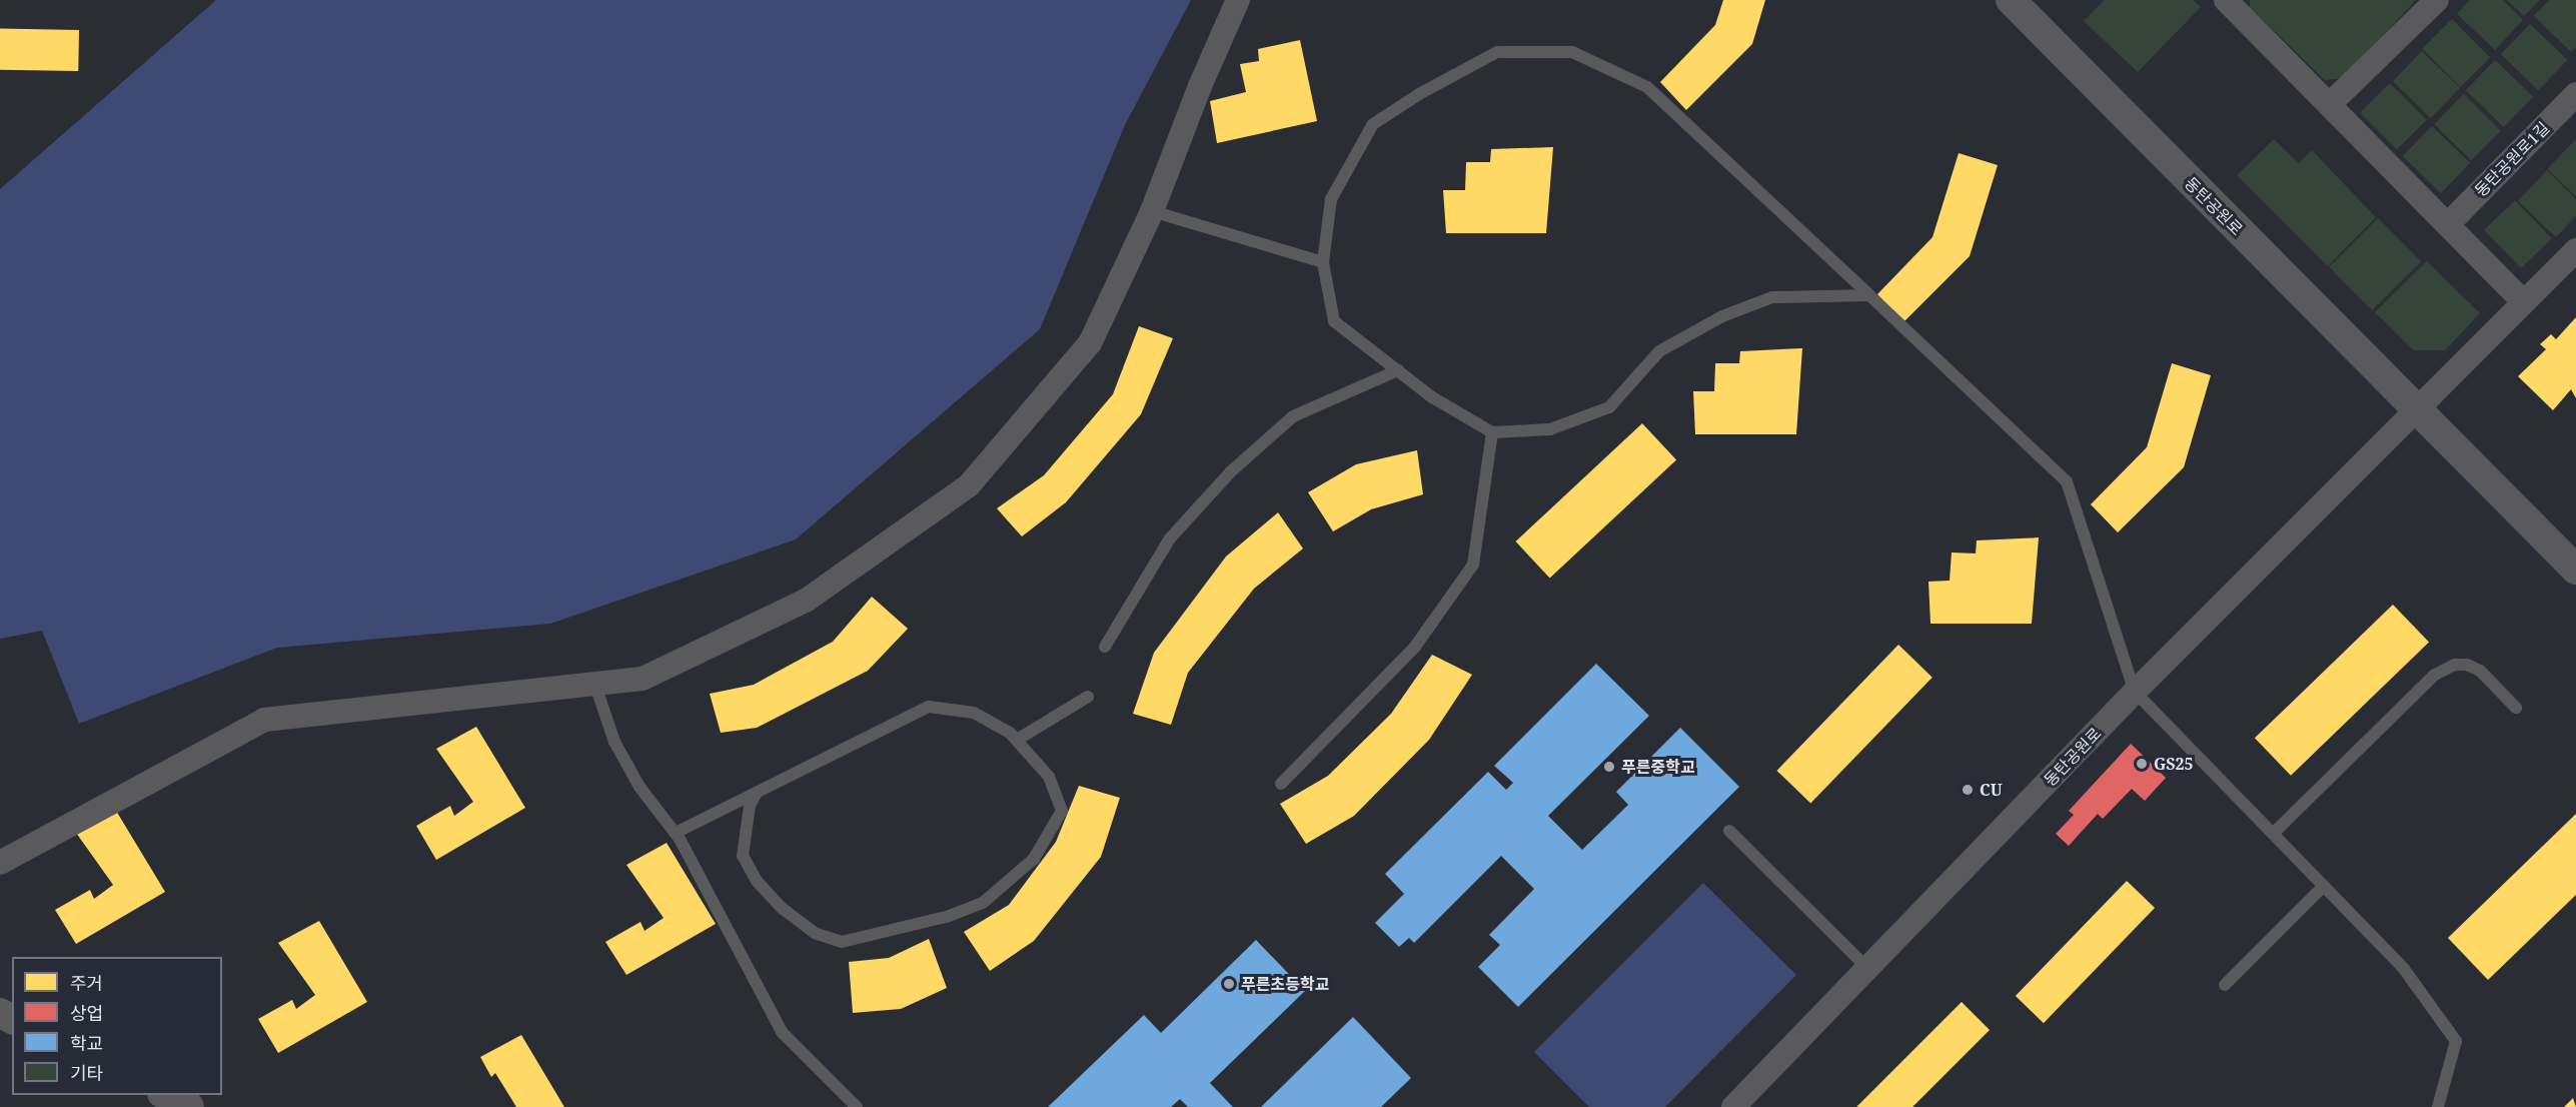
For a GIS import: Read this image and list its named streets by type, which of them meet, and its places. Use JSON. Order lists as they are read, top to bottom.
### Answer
{
  "streets": {
    "street": ["동탄공원로1길", "동탄공원로"]
  },
  "places": [
    "GS25",
    "푸른중학교",
    "CU",
    "푸른초등학교"
  ],
  "legend": [
    "주거",
    "상업",
    "학교",
    "기타"
  ]
}
